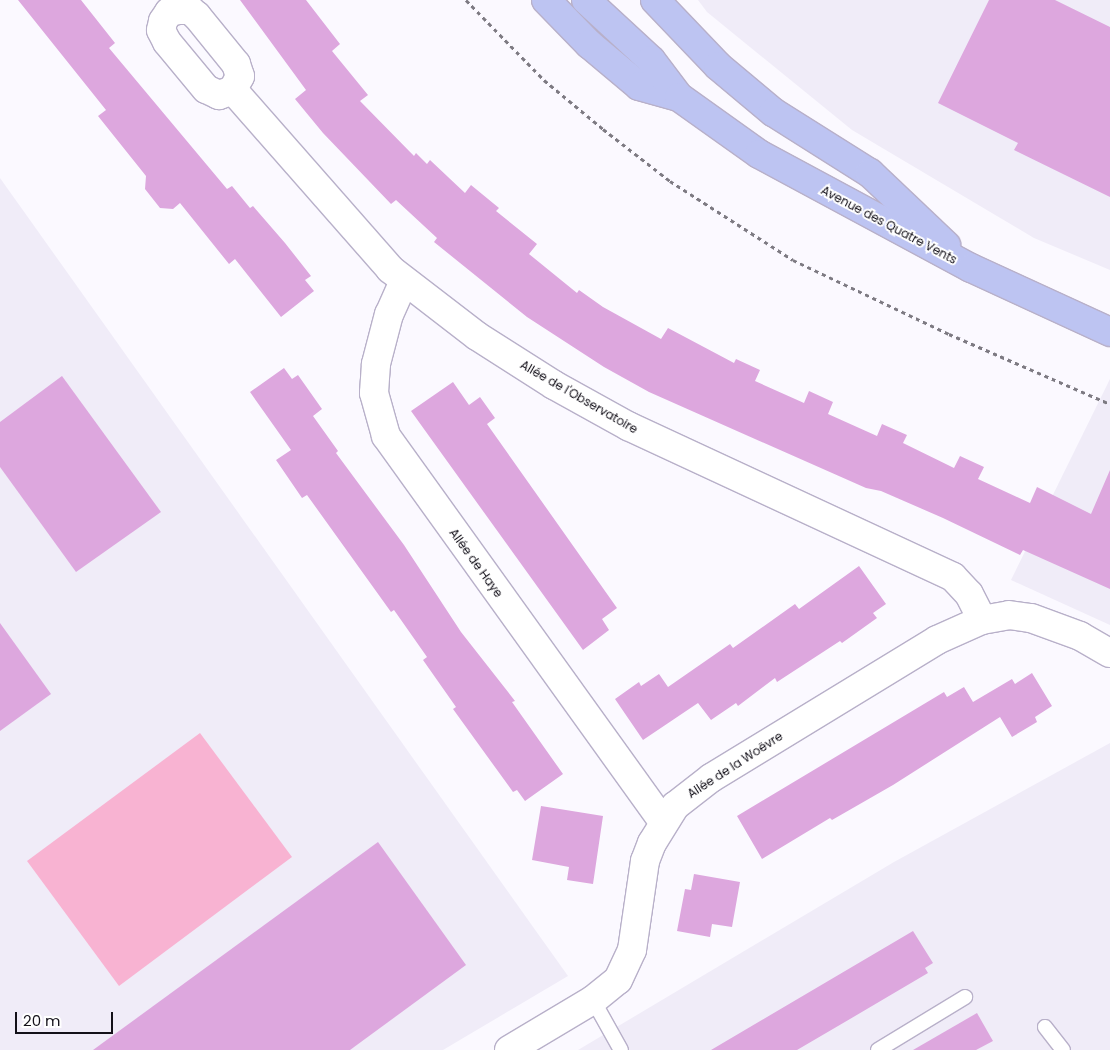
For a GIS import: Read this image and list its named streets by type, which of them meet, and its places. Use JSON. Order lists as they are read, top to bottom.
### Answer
{
  "streets": {
    "main road": ["Avenue des Quatre Vents"],
    "street": ["Allée de l'Observatoire", "Allée de Haye", "Allée de la Woëvre"]
  },
  "crossings": [
    ["Allée de l'Observatoire", "Allée de Haye"],
    ["Allée de l'Observatoire", "Allée de la Woëvre"],
    ["Allée de Haye", "Allée de la Woëvre"]
  ],
  "scale_bar": "20 m"
}
